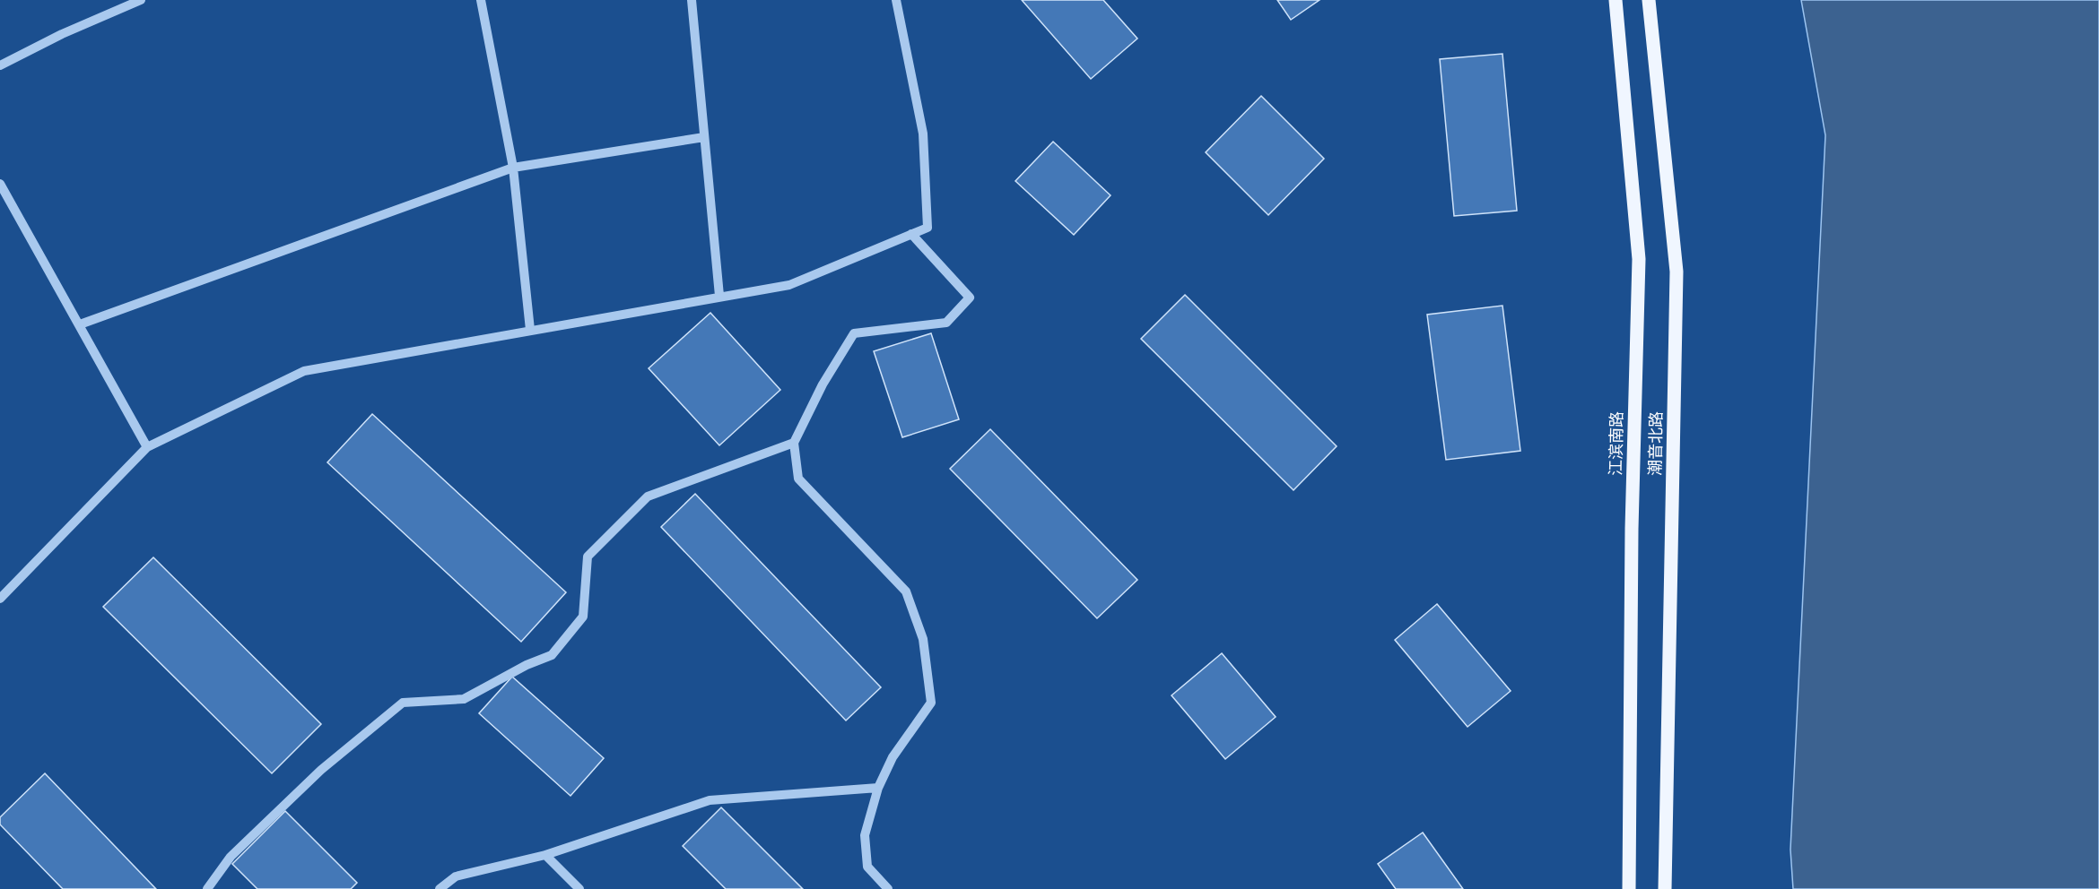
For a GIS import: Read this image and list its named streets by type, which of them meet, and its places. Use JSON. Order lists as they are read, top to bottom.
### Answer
{
  "streets": {
    "main road": ["江滨南路", "潮音北路"]
  }
}
